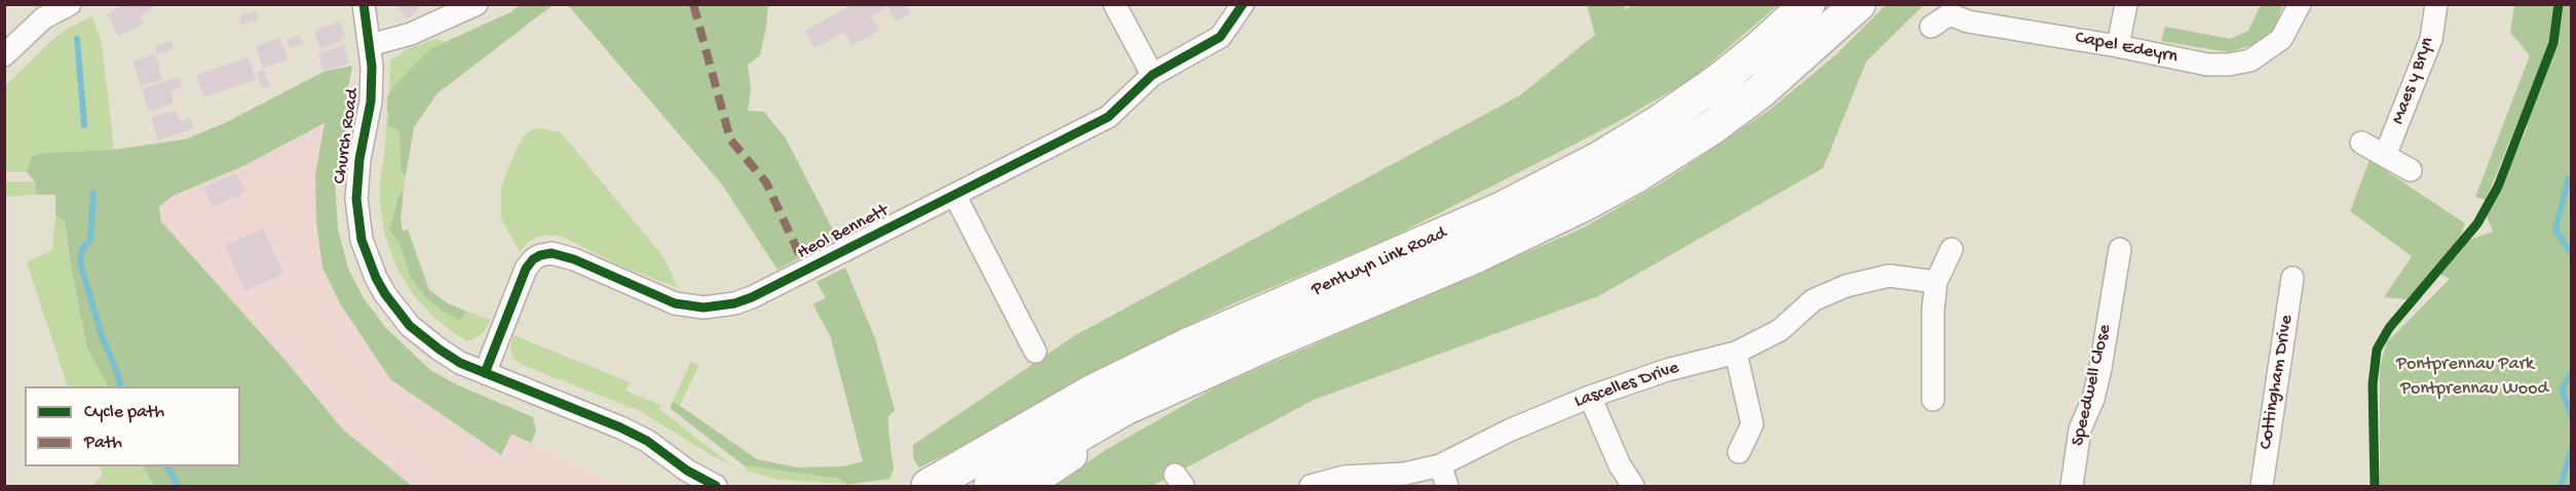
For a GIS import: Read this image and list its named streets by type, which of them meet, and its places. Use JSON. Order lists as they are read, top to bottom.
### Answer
{
  "streets": {
    "main road": ["Pentwyn Link Road"],
    "street": [
      "Capel Edeyrn",
      "Maes y Bryn",
      "Church Road",
      "Heol Bennett",
      "Cottingham Drive",
      "Lascelles Drive",
      "Speedwell Close"
    ]
  },
  "crossings": [
    ["Church Road", "Heol Bennett"]
  ],
  "parks": ["Pontprennau Park", "Pontprennau Wood"],
  "legend": ["Cycle path", "Path"]
}
